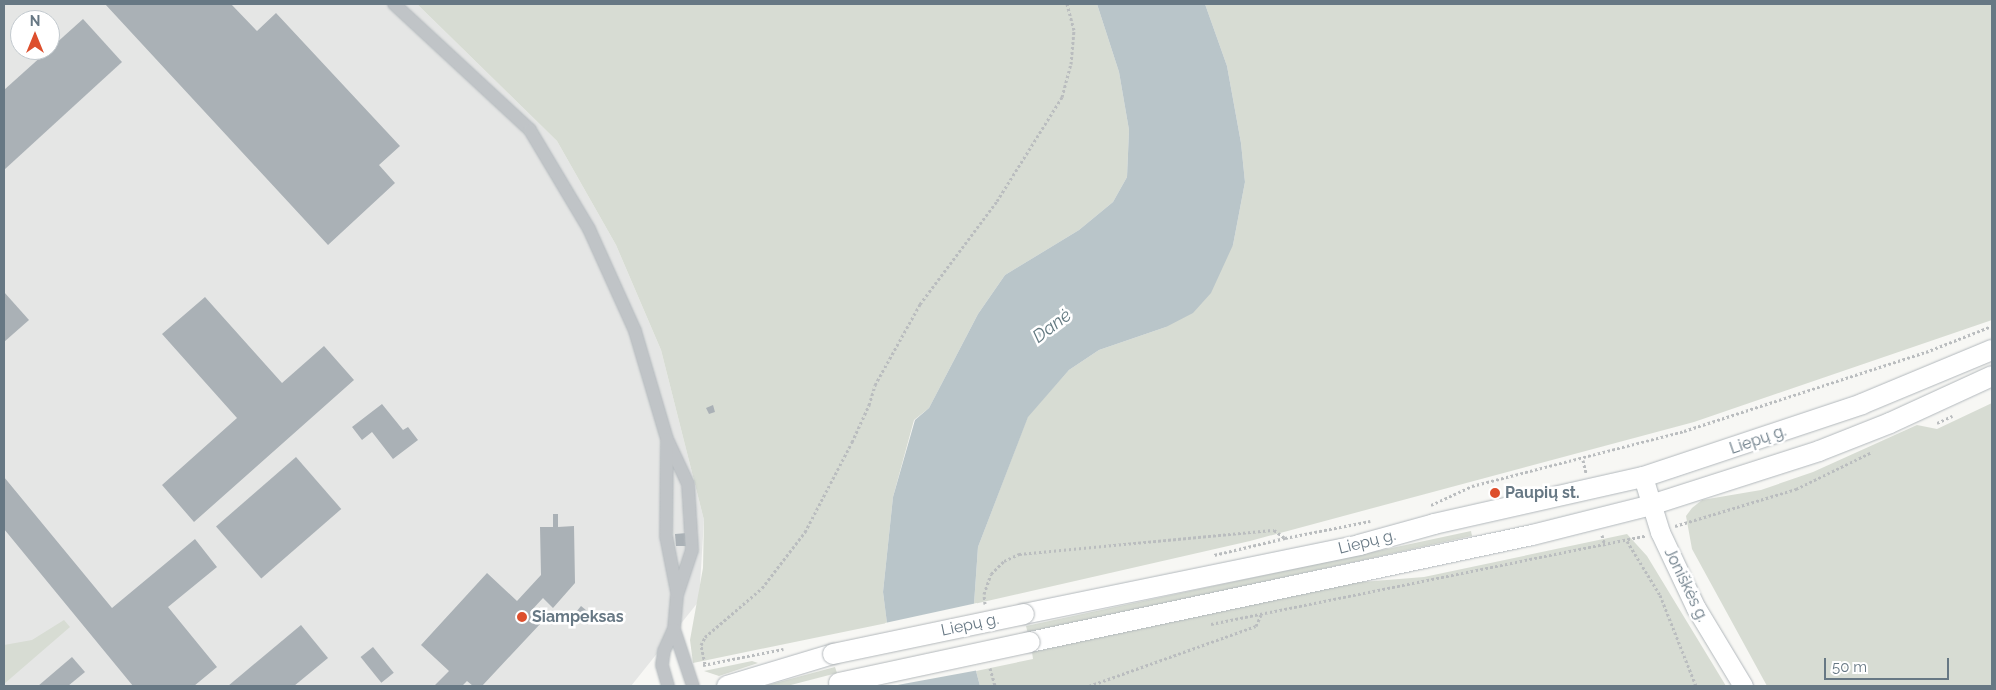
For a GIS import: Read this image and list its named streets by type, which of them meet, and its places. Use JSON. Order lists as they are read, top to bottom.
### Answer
{
  "streets": {
    "main road": ["Liepų g.", "Joniškės g."]
  },
  "crossings": [
    ["Liepų g.", "Joniškės g."]
  ],
  "water": ["Danė"],
  "places": ["Paupių st.", "Siampeksas"],
  "scale_bar": "50 m",
  "north": "top"
}
